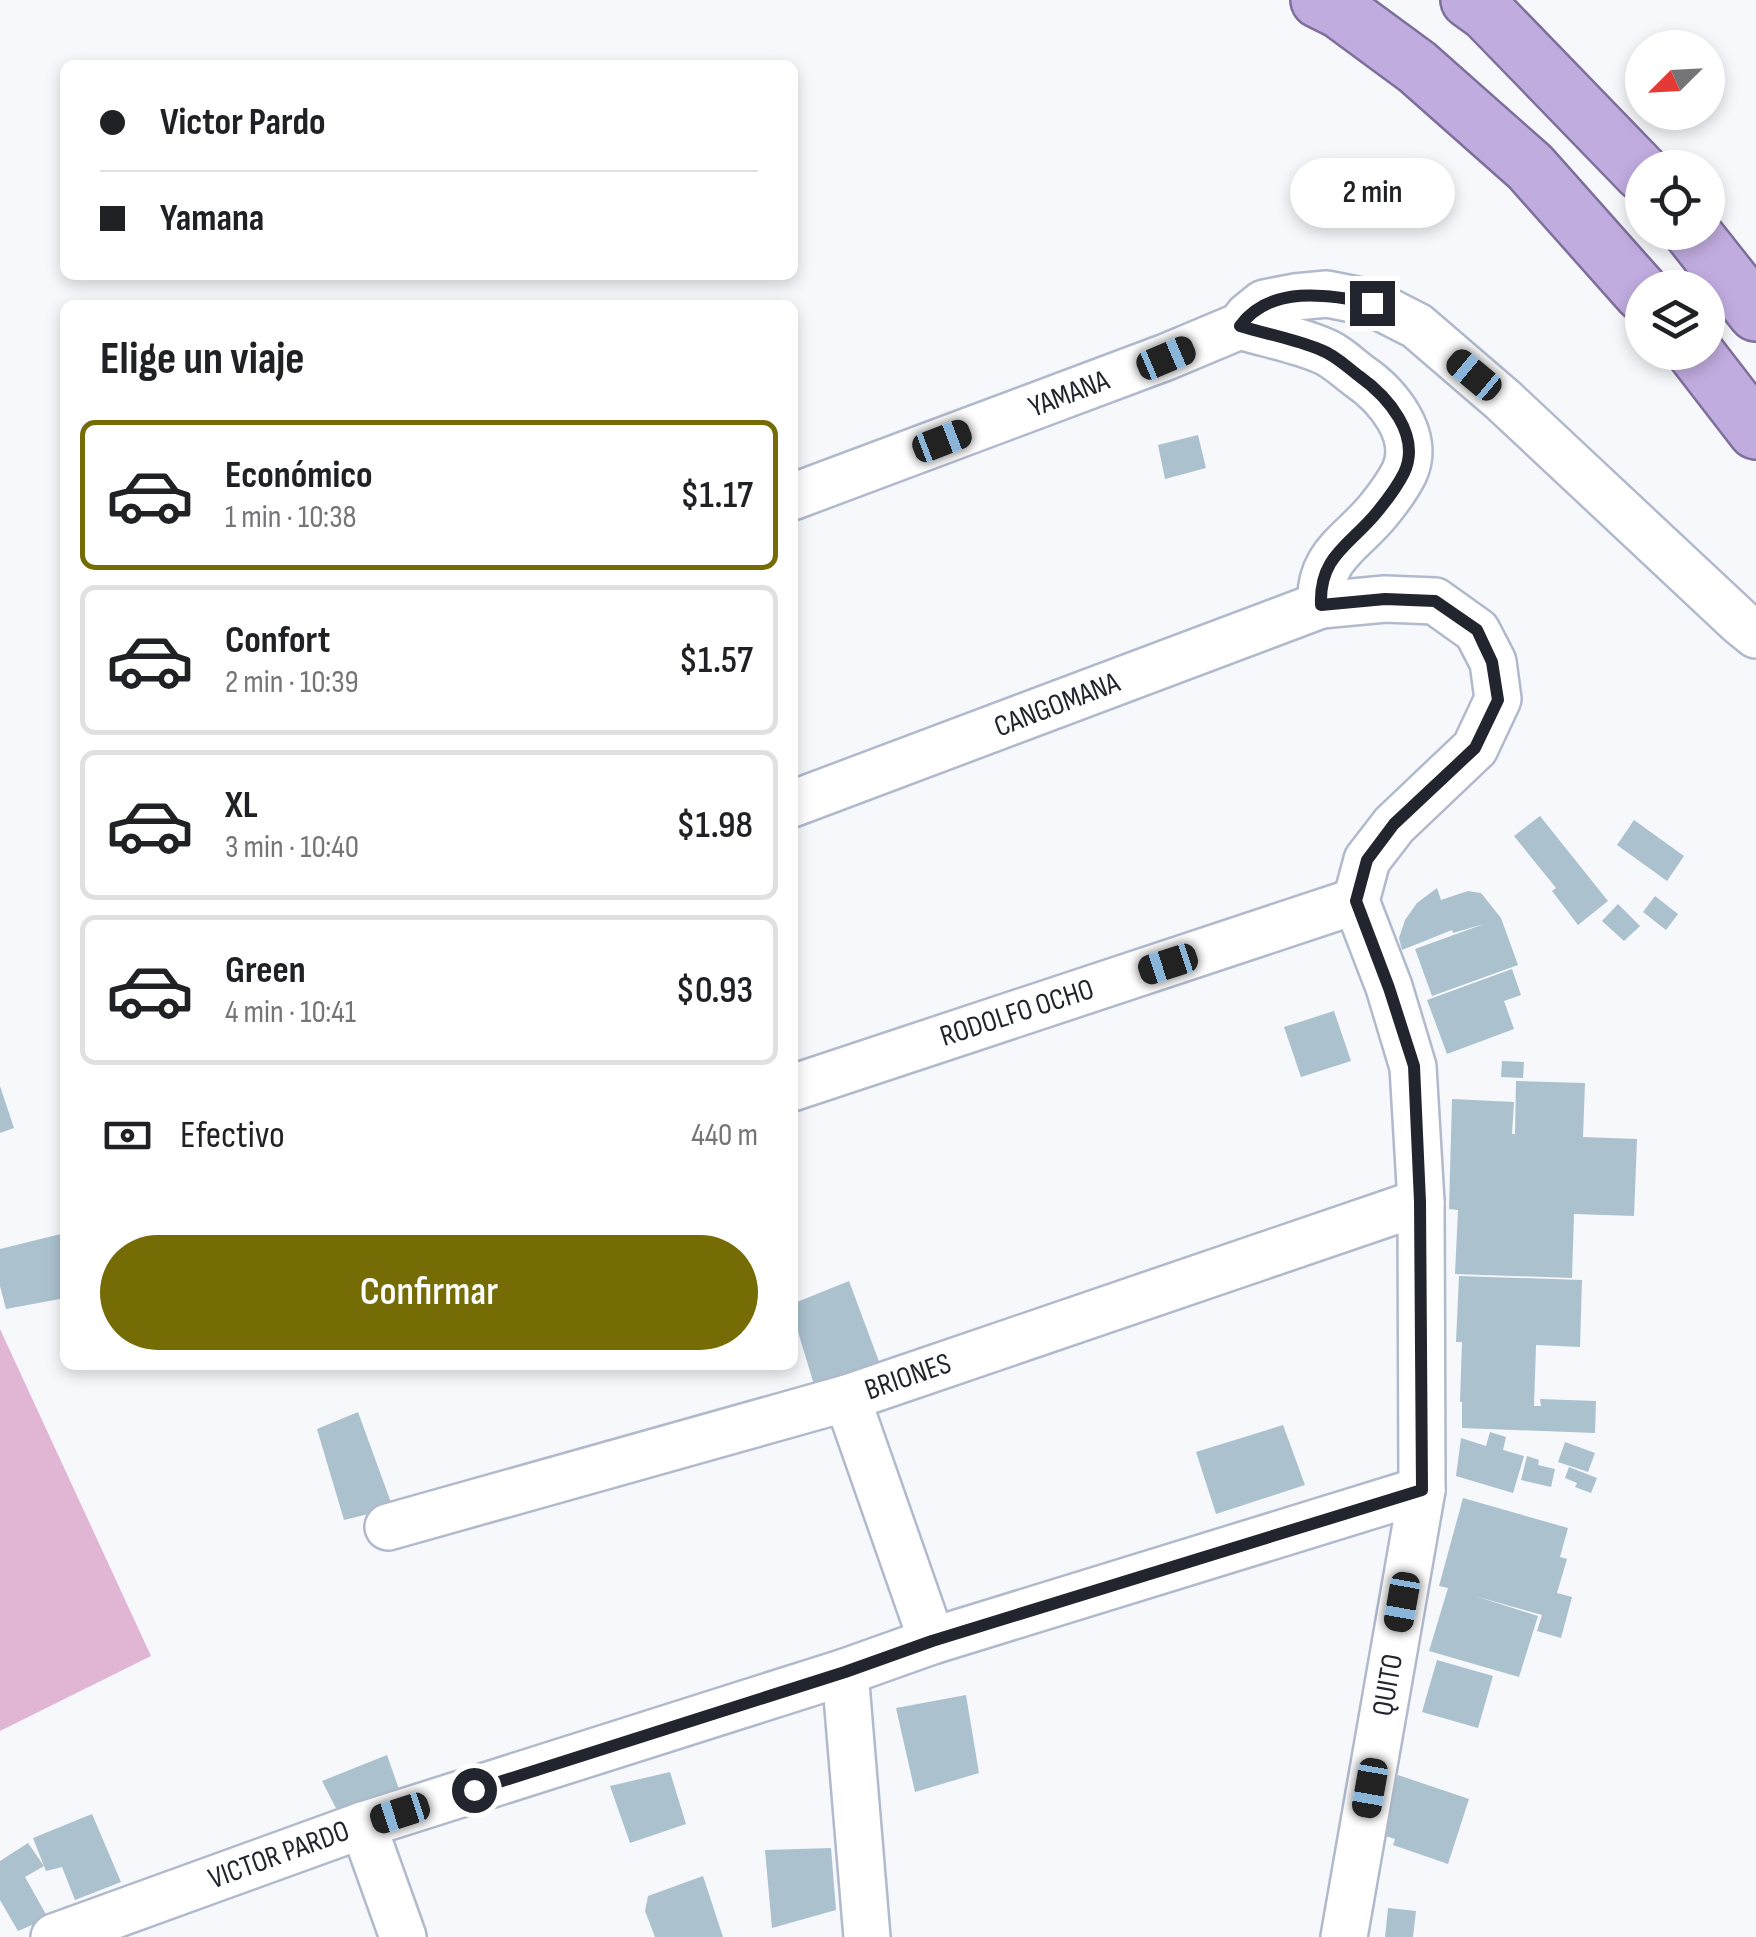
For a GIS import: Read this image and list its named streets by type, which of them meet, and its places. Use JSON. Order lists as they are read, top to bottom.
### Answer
{
  "streets": {
    "street": [
      "YAMANA",
      "CANGOMANA",
      "RODOLFO OCHO",
      "BRIONES",
      "QUITO",
      "VICTOR PARDO"
    ]
  },
  "crossings": [
    ["RODOLFO OCHO", "QUITO"],
    ["BRIONES", "QUITO"],
    ["QUITO", "VICTOR PARDO"]
  ],
  "north": "bottom left",
  "page": {
    "banner": ["Victor Pardo", "Yamana"],
    "bubble": "2 min",
    "heading": "Elige un viaje",
    "list": [
      {
        "name": "Económico",
        "note": "1 min · 10:38",
        "value": "$1.17"
      },
      {
        "name": "Confort",
        "note": "2 min · 10:39",
        "value": "$1.57"
      },
      {
        "name": "XL",
        "note": "3 min · 10:40",
        "value": "$1.98"
      },
      {
        "name": "Green",
        "note": "4 min · 10:41",
        "value": "$0.93"
      }
    ],
    "pay": ["Efectivo", "440 m"],
    "buttons": "Confirmar"
  }
}
